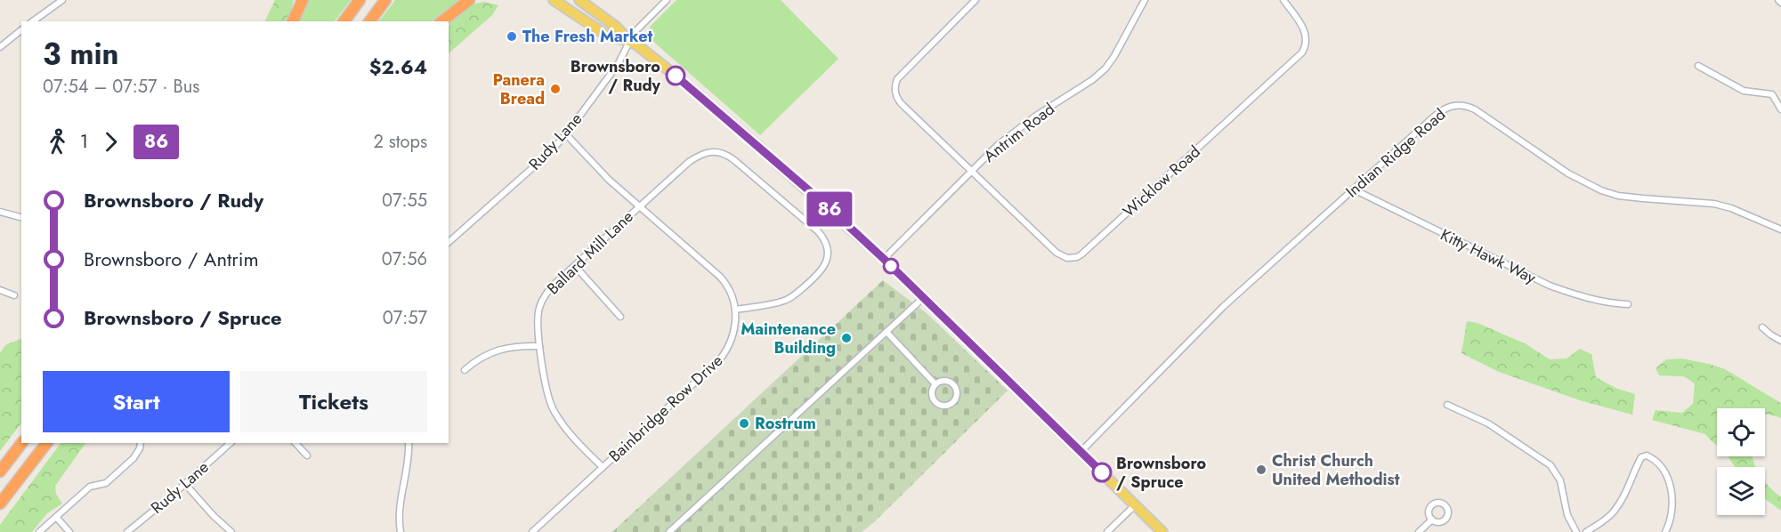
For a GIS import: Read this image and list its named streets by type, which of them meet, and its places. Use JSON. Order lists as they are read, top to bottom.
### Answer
{
  "streets": {
    "street": [
      "Antrim Road",
      "Rudy Lane",
      "Indian Ridge Road",
      "Wicklow Road",
      "Ballard Mill Lane",
      "Kitty Hawk Way",
      "Bainbridge Row Drive"
    ]
  },
  "crossings": [
    ["Antrim Road", "Wicklow Road"],
    ["Rudy Lane", "Bainbridge Row Drive"],
    ["Indian Ridge Road", "Kitty Hawk Way"],
    ["Ballard Mill Lane", "Bainbridge Row Drive"]
  ],
  "places": [
    "The Fresh Market",
    "Brownsboro / Rudy",
    "Panera Bread",
    "Maintenance Building",
    "Rostrum",
    "Christ Church United Methodist",
    "Brownsboro / Spruce"
  ],
  "lines": ["bus line 86"],
  "page": {
    "on_map": "86",
    "heading": ["3 min", "07:54 – 07:57 · Bus", "$2.64"],
    "legs": ["1", "86", "2 stops"],
    "list": [
      {
        "name": "Brownsboro / Rudy",
        "value": "07:55"
      },
      {
        "name": "Brownsboro / Antrim",
        "value": "07:56"
      },
      {
        "name": "Brownsboro / Spruce",
        "value": "07:57"
      }
    ],
    "buttons": ["Start", "Tickets"]
  }
}
